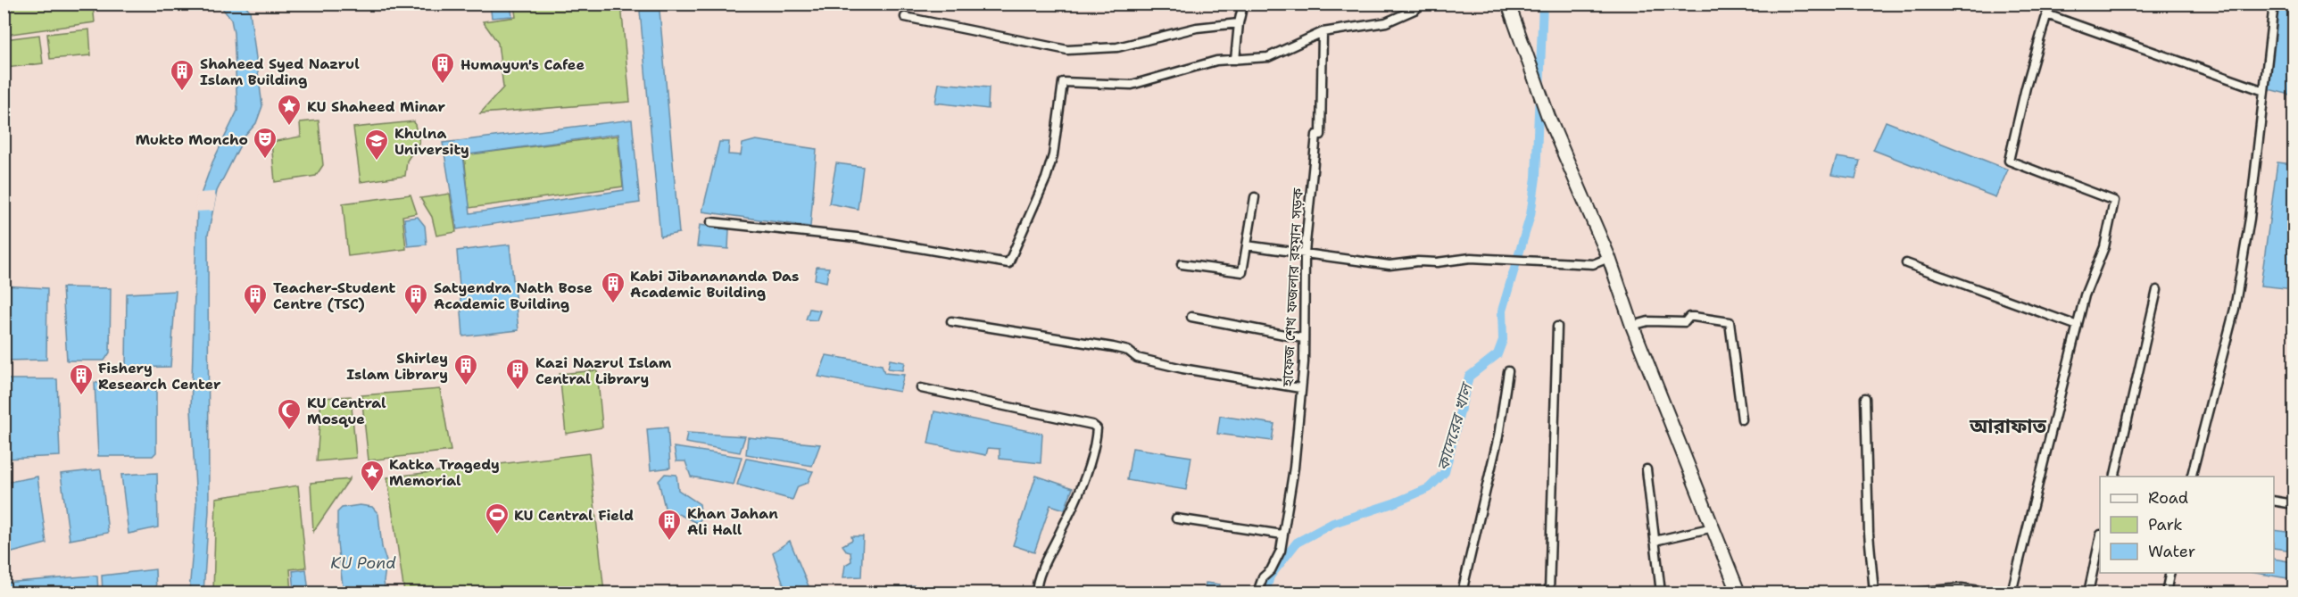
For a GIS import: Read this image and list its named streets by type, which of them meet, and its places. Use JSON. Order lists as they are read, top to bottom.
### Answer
{
  "streets": {
    "street": ["হাফেজ শেখ ফজলার রহমান সড়ক"]
  },
  "districts": ["আরাফাত"],
  "water": ["কাদেরের খাল", "KU Pond"],
  "places": {
    "building": [
      "Humayun's Cafee",
      "Shaheed Syed Nazrul Islam Building",
      "Kabi Jibanananda Das Academic Building",
      "Teacher-Student Centre (TSC)",
      "Satyendra Nath Bose Academic Building",
      "Shirley Islam Library",
      "Kazi Nazrul Islam Central Library",
      "Fishery Research Center",
      "Khan Jahan Ali Hall"
    ],
    "place": ["KU Shaheed Minar", "Katka Tragedy Memorial"],
    "theatre": ["Mukto Moncho"],
    "school or university": ["Khulna University"],
    "mosque": ["KU Central Mosque"],
    "sports": ["KU Central Field"]
  },
  "legend": ["Road", "Park", "Water"]
}
